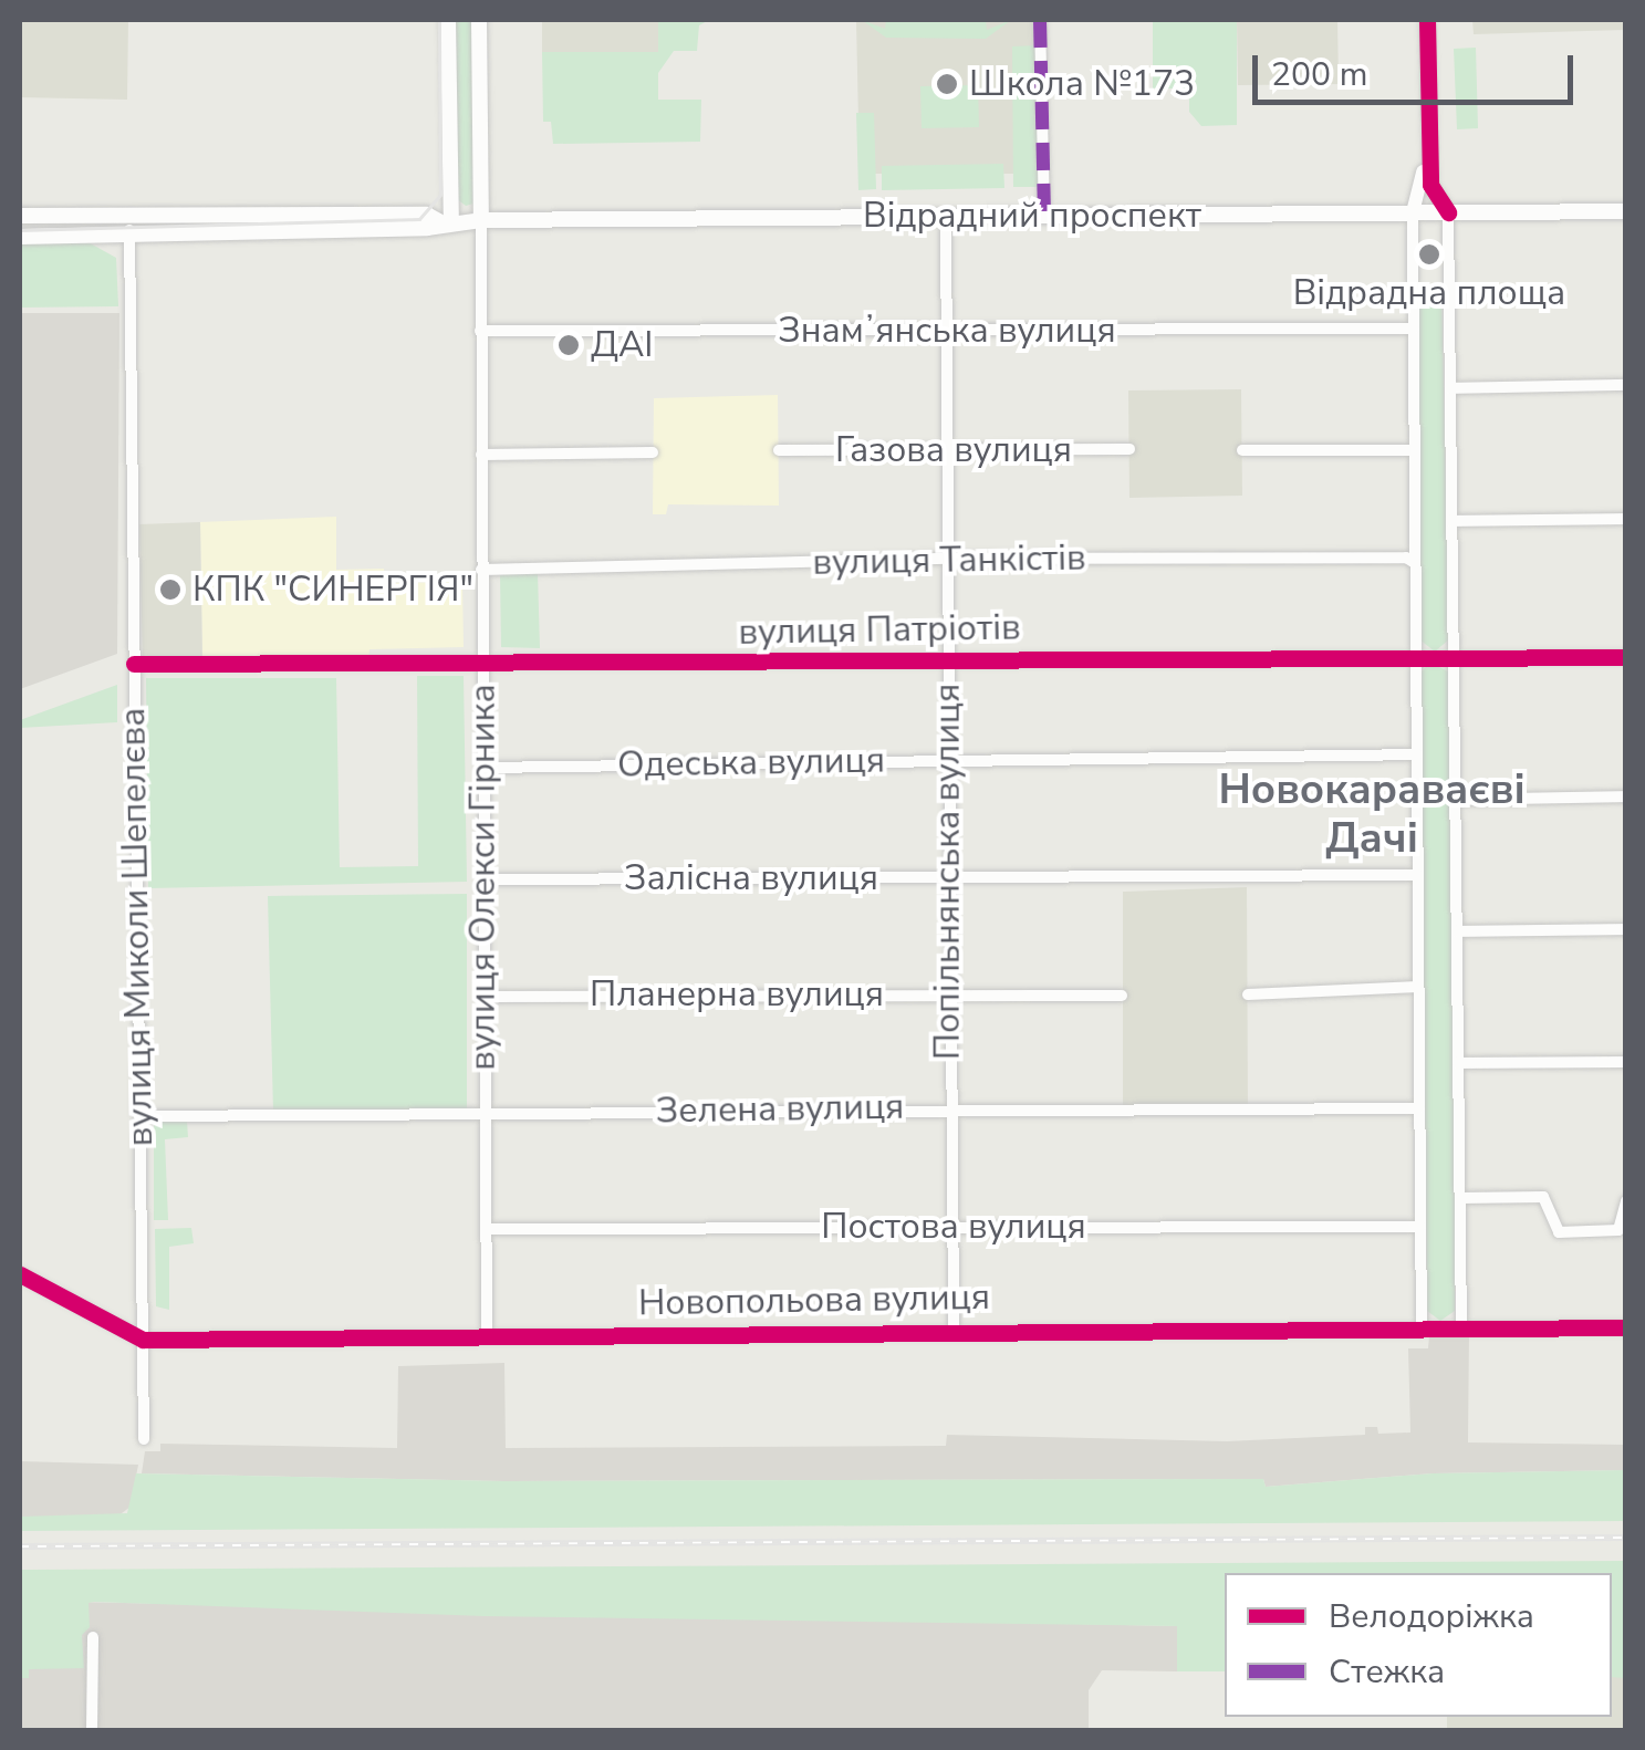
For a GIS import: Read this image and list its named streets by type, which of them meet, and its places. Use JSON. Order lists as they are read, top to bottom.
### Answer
{
  "streets": {
    "main road": ["Відрадний проспект"],
    "street": [
      "Знамʼянська вулиця",
      "Газова вулиця",
      "вулиця Танкістів",
      "вулиця Патріотів",
      "Одеська вулиця",
      "Попільнянська вулиця",
      "вулиця Олекси Гірника",
      "Залісна вулиця",
      "вулиця Миколи Шепелєва",
      "Планерна вулиця",
      "Зелена вулиця",
      "Постова вулиця",
      "Новопольова вулиця"
    ]
  },
  "crossings": [
    ["Відрадний проспект", "Попільнянська вулиця"],
    ["Відрадний проспект", "вулиця Олекси Гірника"],
    ["Відрадний проспект", "вулиця Миколи Шепелєва"],
    ["Знамʼянська вулиця", "Попільнянська вулиця"],
    ["Знамʼянська вулиця", "вулиця Олекси Гірника"],
    ["Газова вулиця", "Попільнянська вулиця"],
    ["вулиця Танкістів", "Попільнянська вулиця"],
    ["вулиця Танкістів", "вулиця Олекси Гірника"],
    ["вулиця Патріотів", "Попільнянська вулиця"],
    ["вулиця Патріотів", "вулиця Олекси Гірника"],
    ["вулиця Патріотів", "вулиця Миколи Шепелєва"],
    ["Одеська вулиця", "Попільнянська вулиця"],
    ["Одеська вулиця", "вулиця Олекси Гірника"],
    ["Попільнянська вулиця", "Залісна вулиця"],
    ["Попільнянська вулиця", "Планерна вулиця"],
    ["Попільнянська вулиця", "Зелена вулиця"],
    ["Попільнянська вулиця", "Постова вулиця"],
    ["Попільнянська вулиця", "Новопольова вулиця"],
    ["вулиця Олекси Гірника", "Залісна вулиця"],
    ["вулиця Олекси Гірника", "Планерна вулиця"],
    ["вулиця Олекси Гірника", "Зелена вулиця"],
    ["вулиця Олекси Гірника", "Постова вулиця"],
    ["вулиця Олекси Гірника", "Новопольова вулиця"],
    ["вулиця Миколи Шепелєва", "Зелена вулиця"],
    ["вулиця Миколи Шепелєва", "Новопольова вулиця"]
  ],
  "districts": ["Новокараваєві Дачі"],
  "places": [
    "Школа №173",
    "Відрадна площа",
    "ДАІ",
    "КПК \"СИНЕРГІЯ\""
  ],
  "legend": ["Велодоріжка", "Стежка"],
  "scale_bar": "200 m"
}
